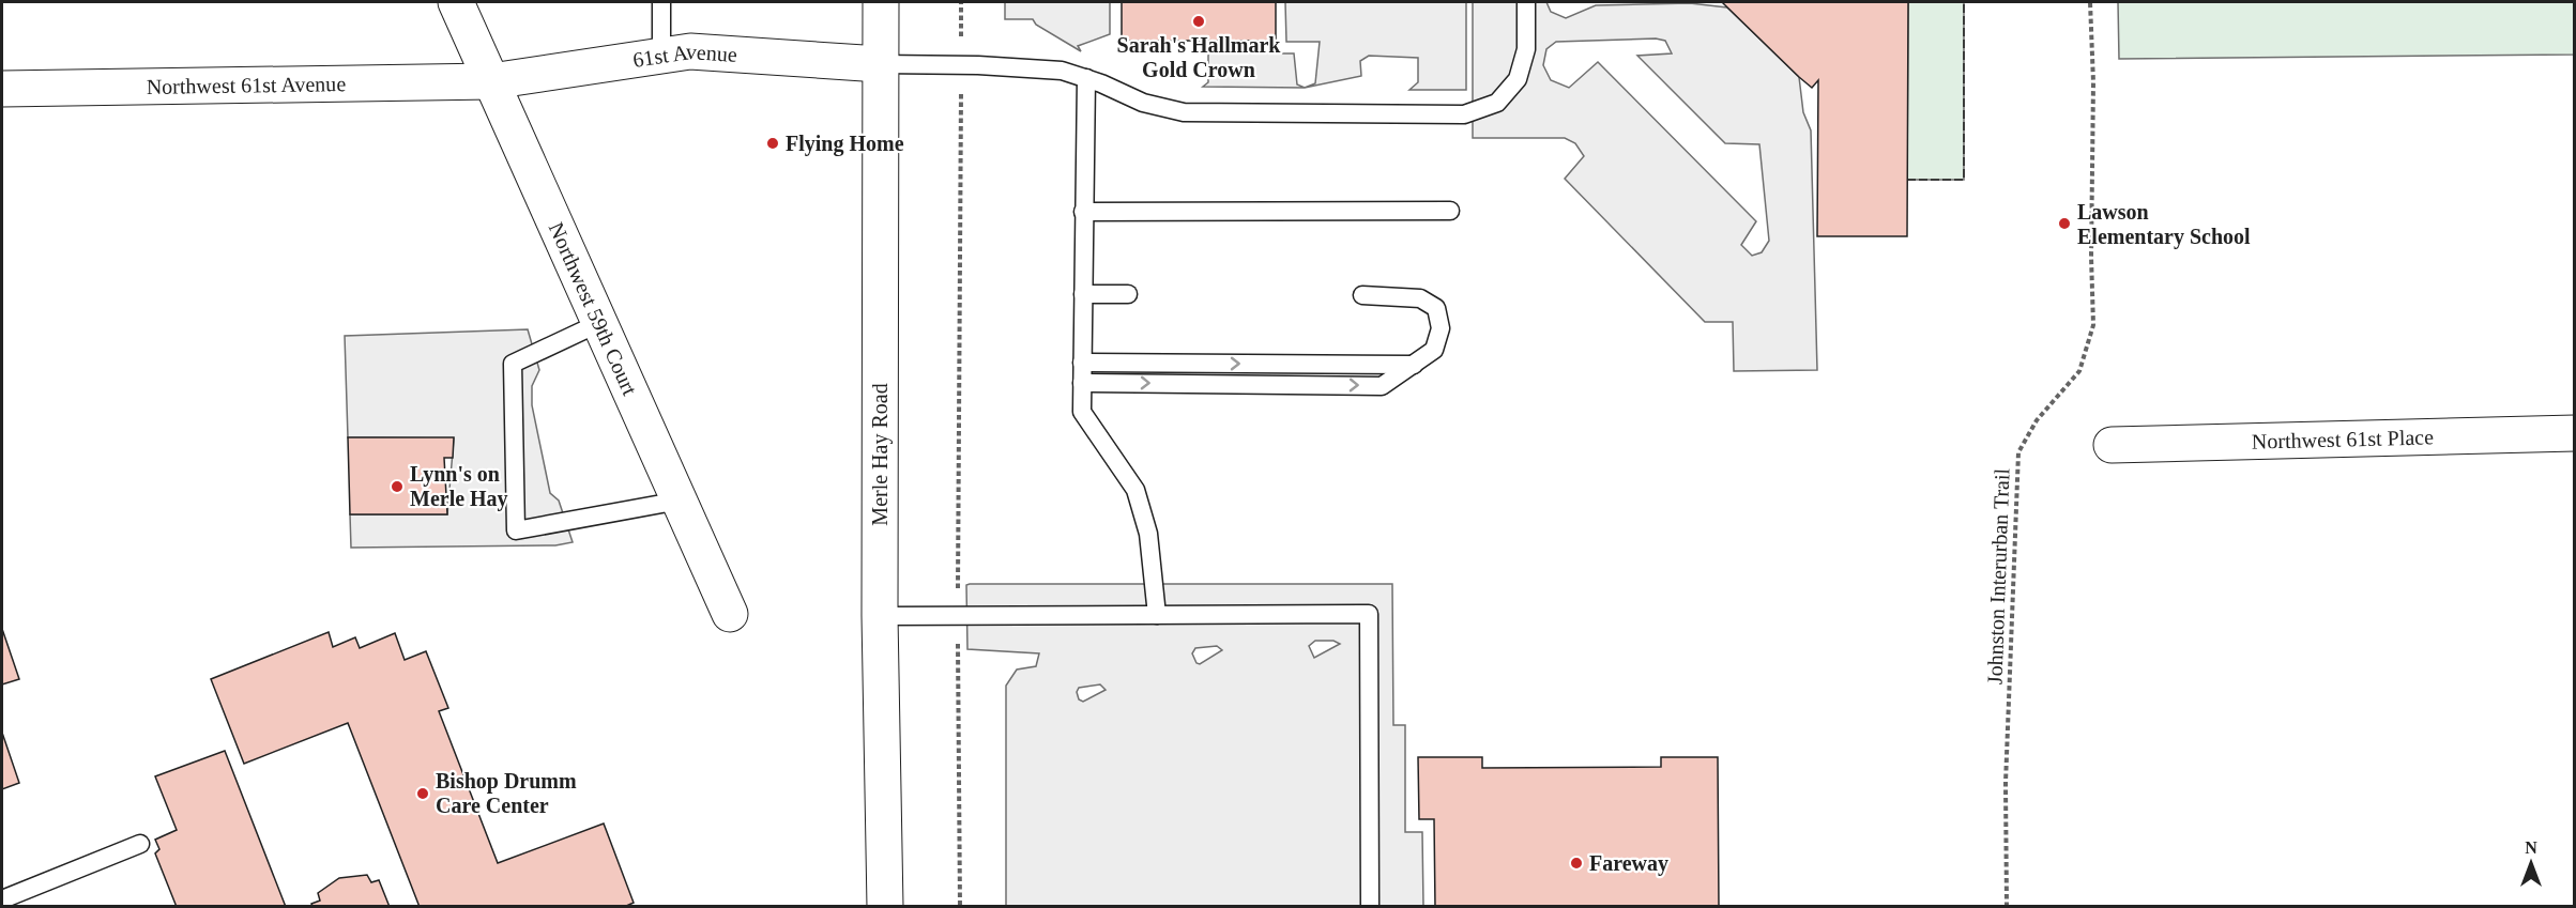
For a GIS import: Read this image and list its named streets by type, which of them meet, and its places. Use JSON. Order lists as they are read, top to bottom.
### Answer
{
  "streets": {
    "street": [
      "61st Avenue",
      "Northwest 61st Avenue",
      "Northwest 59th Court",
      "Northwest 61st Place",
      "Merle Hay Road"
    ],
    "path": ["Johnston Interurban Trail"]
  },
  "crossings": [
    ["61st Avenue", "Northwest 61st Avenue"],
    ["61st Avenue", "Northwest 59th Court"],
    ["61st Avenue", "Merle Hay Road"],
    ["Northwest 61st Avenue", "Northwest 59th Court"]
  ],
  "places": [
    "Sarah's Hallmark Gold Crown",
    "Flying Home",
    "Lawson Elementary School",
    "Lynn's on Merle Hay",
    "Bishop Drumm Care Center",
    "Fareway"
  ],
  "north": "top"
}
